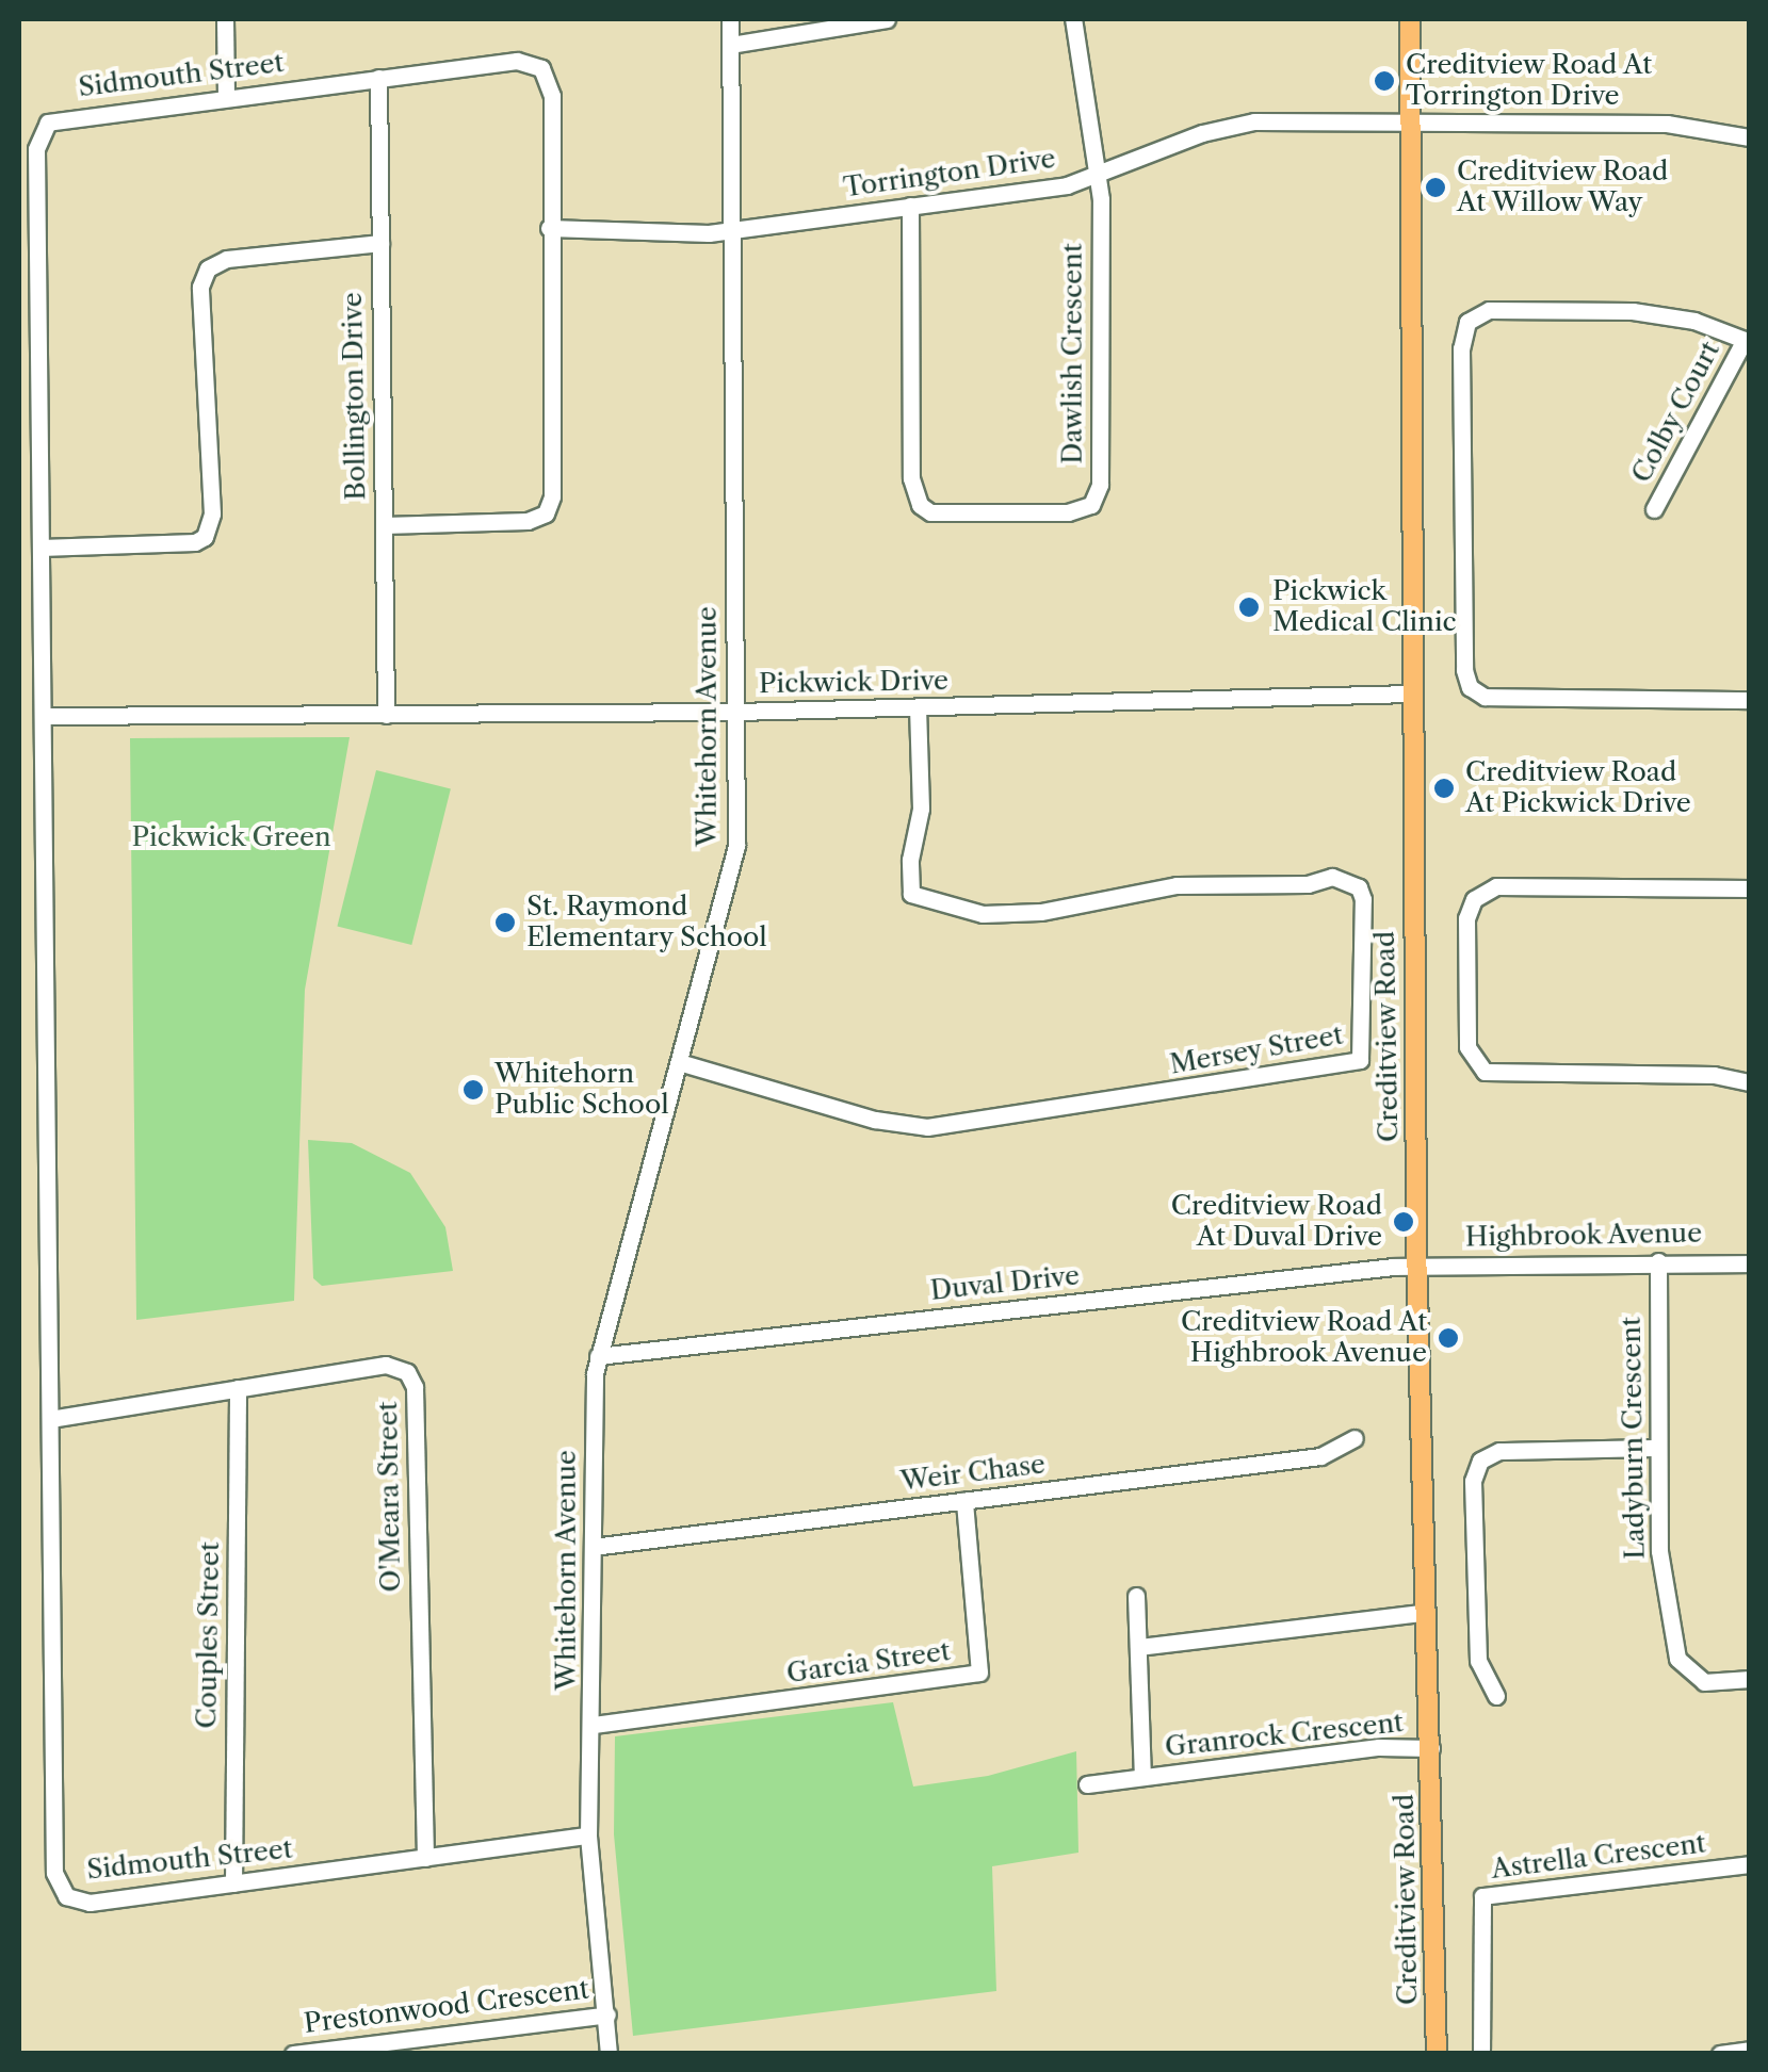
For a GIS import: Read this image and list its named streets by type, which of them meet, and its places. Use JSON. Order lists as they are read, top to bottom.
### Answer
{
  "streets": {
    "main road": ["Creditview Road"],
    "street": [
      "Sidmouth Street",
      "Torrington Drive",
      "Dawlish Crescent",
      "Bollington Drive",
      "Colby Court",
      "Pickwick Drive",
      "Whitehorn Avenue",
      "Mersey Street",
      "Highbrook Avenue",
      "Duval Drive",
      "Ladyburn Crescent",
      "Weir Chase",
      "O'Meara Street",
      "Couples Street",
      "Garcia Street",
      "Granrock Crescent",
      "Astrella Crescent",
      "Prestonwood Crescent"
    ]
  },
  "crossings": [
    ["Sidmouth Street", "Torrington Drive"],
    ["Sidmouth Street", "Bollington Drive"],
    ["Sidmouth Street", "Pickwick Drive"],
    ["Sidmouth Street", "Whitehorn Avenue"],
    ["Sidmouth Street", "O'Meara Street"],
    ["Sidmouth Street", "Couples Street"],
    ["Torrington Drive", "Dawlish Crescent"],
    ["Torrington Drive", "Whitehorn Avenue"],
    ["Torrington Drive", "Creditview Road"],
    ["Bollington Drive", "Pickwick Drive"],
    ["Pickwick Drive", "Whitehorn Avenue"],
    ["Pickwick Drive", "Creditview Road"],
    ["Pickwick Drive", "Mersey Street"],
    ["Whitehorn Avenue", "Mersey Street"],
    ["Whitehorn Avenue", "Duval Drive"],
    ["Whitehorn Avenue", "Weir Chase"],
    ["Whitehorn Avenue", "Garcia Street"],
    ["Whitehorn Avenue", "Prestonwood Crescent"],
    ["Creditview Road", "Highbrook Avenue"],
    ["Creditview Road", "Duval Drive"],
    ["Creditview Road", "Granrock Crescent"],
    ["Highbrook Avenue", "Duval Drive"],
    ["Highbrook Avenue", "Ladyburn Crescent"],
    ["Weir Chase", "Garcia Street"],
    ["O'Meara Street", "Couples Street"]
  ],
  "parks": ["Pickwick Green"],
  "places": [
    "Creditview Road At Torrington Drive",
    "Creditview Road At Willow Way",
    "Pickwick Medical Clinic",
    "Creditview Road At Pickwick Drive",
    "St. Raymond Elementary School",
    "Whitehorn Public School",
    "Creditview Road At Duval Drive",
    "Creditview Road At Highbrook Avenue"
  ]
}
